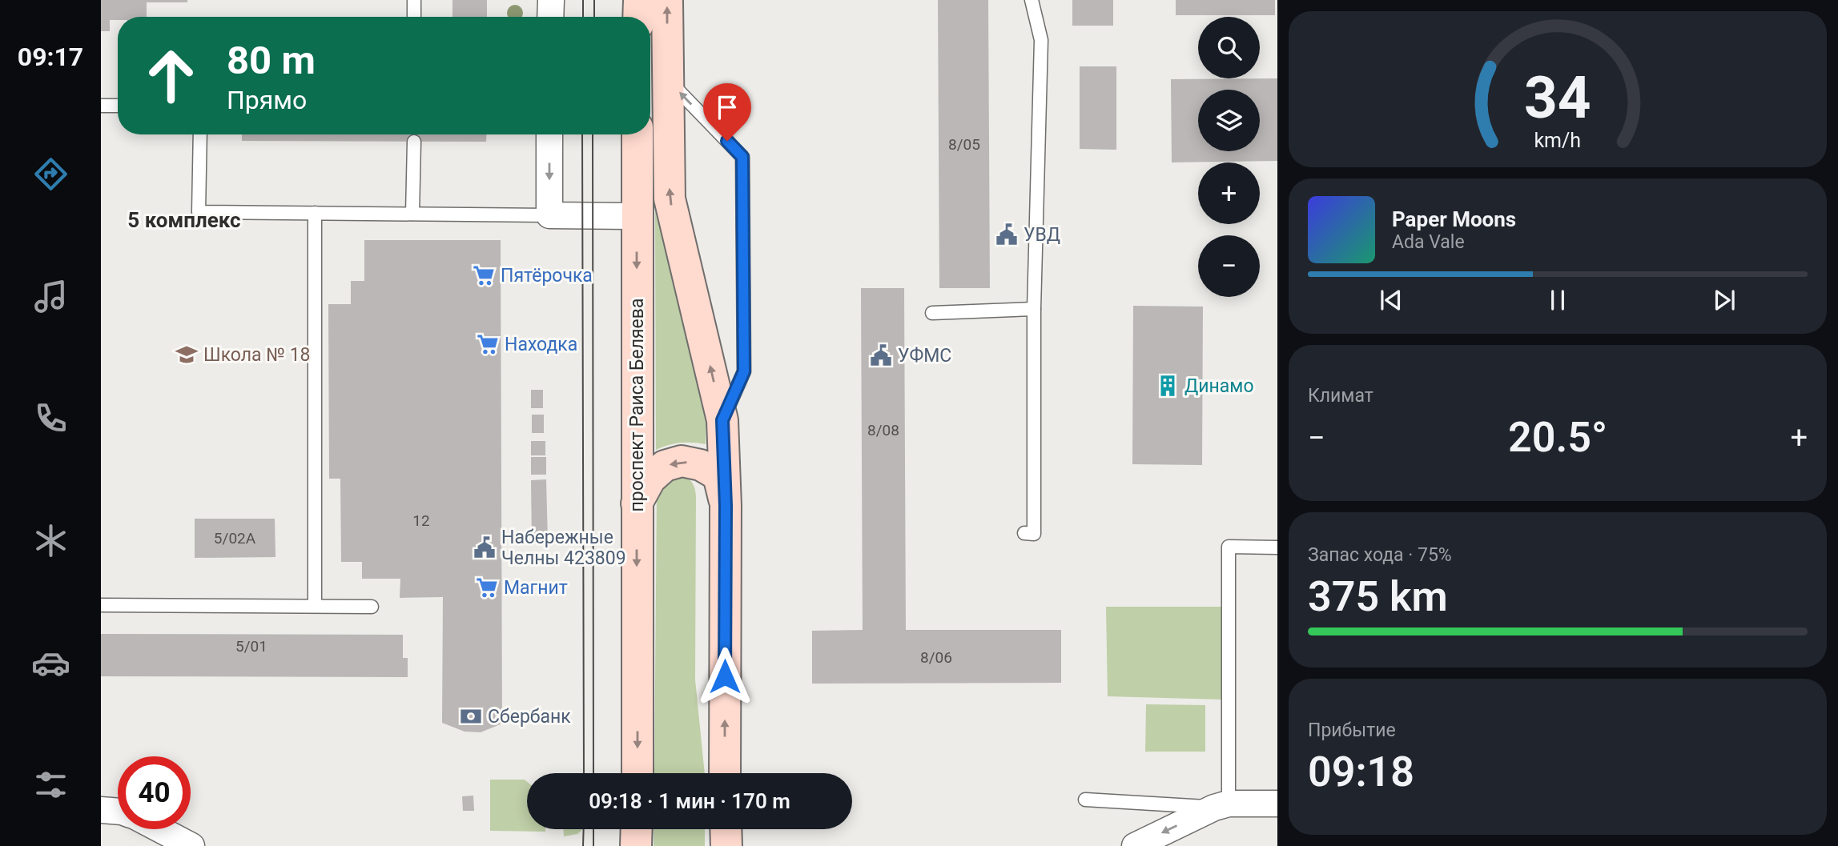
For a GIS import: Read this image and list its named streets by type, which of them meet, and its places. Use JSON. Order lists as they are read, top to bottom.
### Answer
{
  "streets": {
    "street": ["проспект Раиса Беляева"]
  },
  "districts": ["5 комплекс"],
  "places": {
    "public building": ["УВД", "УФМС", "Набережные Челны 423809"],
    "supermarket": ["Пятёрочка", "Находка", "Магнит"],
    "school or university": ["Школа № 18"],
    "building": ["Динамо"],
    "bank": ["Сбербанк"]
  },
  "house_numbers": [
    "8/05",
    "8/08",
    "12",
    "5/02А",
    "5/01",
    "8/06"
  ],
  "page": {
    "tabs": "09:17",
    "map_buttons": ["+", "−"],
    "turn": ["80 m", "Прямо"],
    "song": ["Paper Moons", "Ada Vale"],
    "tile": [
      "Климат",
      ["Запас хода · 75%", "375 km"],
      ["Прибытие", "09:18"]
    ],
    "heat": ["−", "20.5°", "+"],
    "limit": "40",
    "trip": "09:18 · 1 мин · 170 m",
    "gauge": ["34", "km/h"]
  }
}
